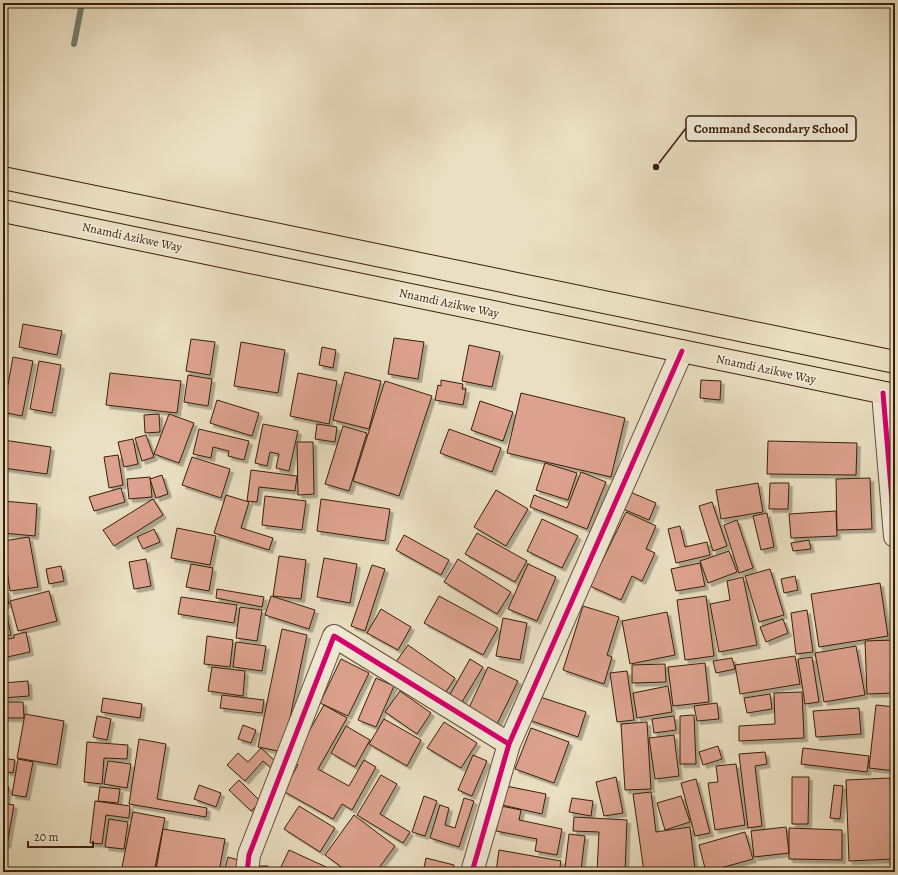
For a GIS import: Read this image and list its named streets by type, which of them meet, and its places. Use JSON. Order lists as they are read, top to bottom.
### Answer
{
  "streets": {
    "highway": ["Nnamdi Azikwe Way"]
  },
  "places": ["Command Secondary School"],
  "scale_bar": "20 m"
}
